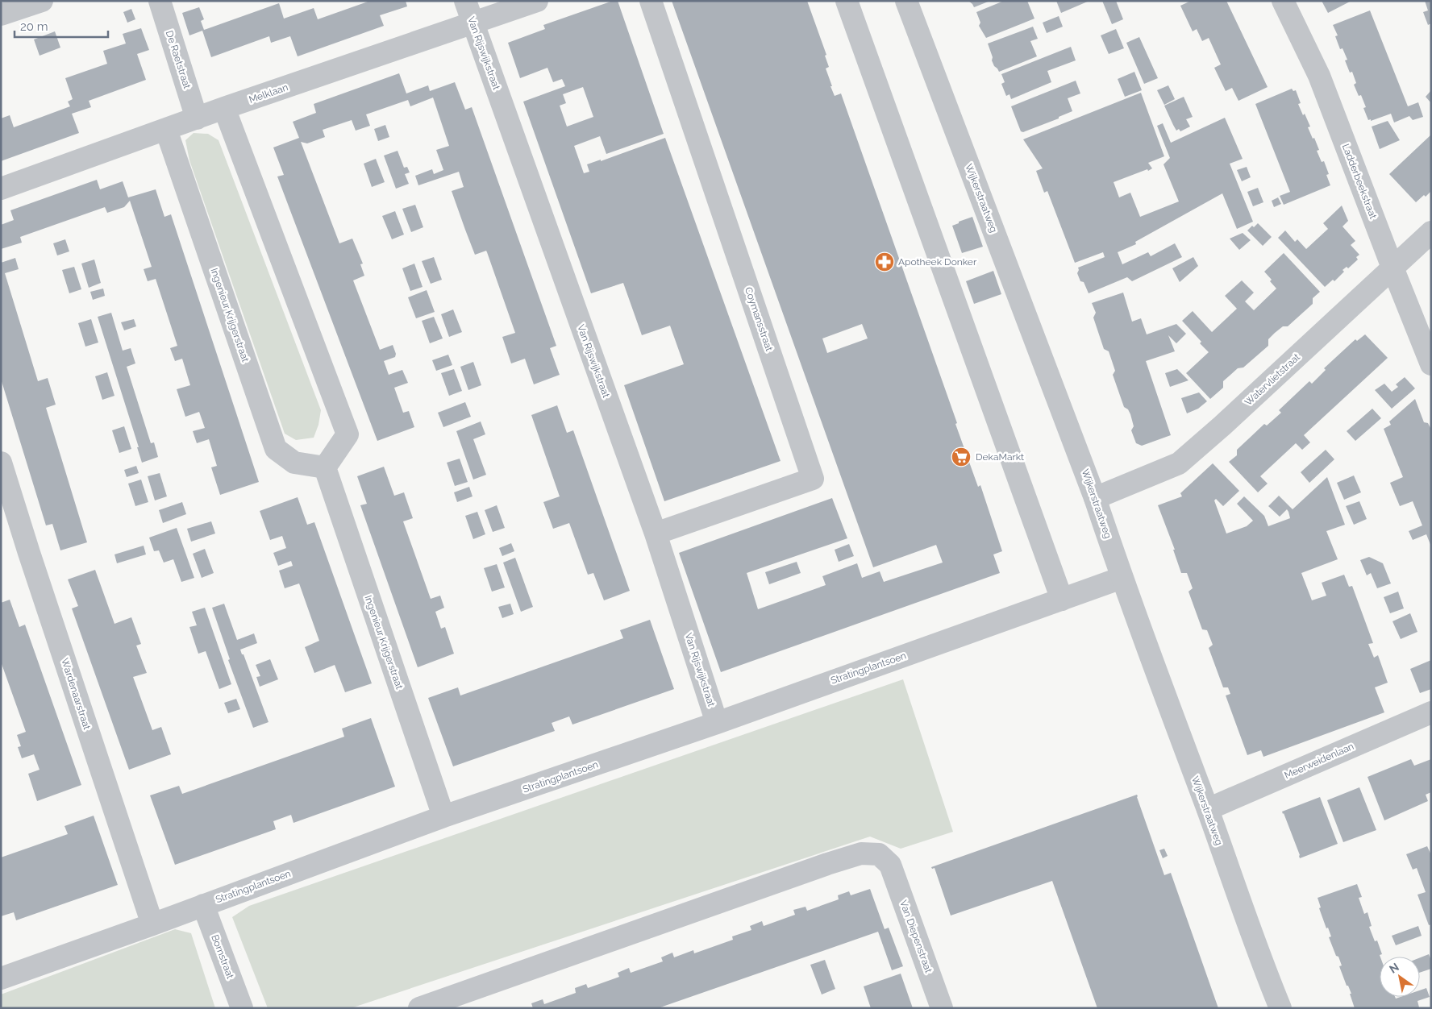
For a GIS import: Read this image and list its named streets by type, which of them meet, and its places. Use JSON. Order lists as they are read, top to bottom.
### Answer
{
  "streets": {
    "street": [
      "Van Rijswijkstraat",
      "De Raetstraat",
      "Melklaan",
      "Ladderbeekstraat",
      "Wijkerstraatweg",
      "Ingenieur Krijgerstraat",
      "Coymansstraat",
      "Watervlietstraat",
      "Stratingplantsoen",
      "Wardenaarstraat",
      "Meerweidenlaan",
      "Van Diepenstraat",
      "Bornstraat"
    ]
  },
  "crossings": [
    ["Van Rijswijkstraat", "Melklaan"],
    ["Van Rijswijkstraat", "Coymansstraat"],
    ["Van Rijswijkstraat", "Stratingplantsoen"],
    ["De Raetstraat", "Melklaan"],
    ["Melklaan", "Ingenieur Krijgerstraat"],
    ["Ladderbeekstraat", "Watervlietstraat"],
    ["Wijkerstraatweg", "Watervlietstraat"],
    ["Wijkerstraatweg", "Stratingplantsoen"],
    ["Wijkerstraatweg", "Meerweidenlaan"],
    ["Ingenieur Krijgerstraat", "Stratingplantsoen"],
    ["Stratingplantsoen", "Wardenaarstraat"],
    ["Stratingplantsoen", "Bornstraat"]
  ],
  "places": {
    "pharmacy": ["Apotheek Donker"],
    "supermarket": ["DekaMarkt"]
  },
  "scale_bar": "20 m",
  "north": "top left"
}
